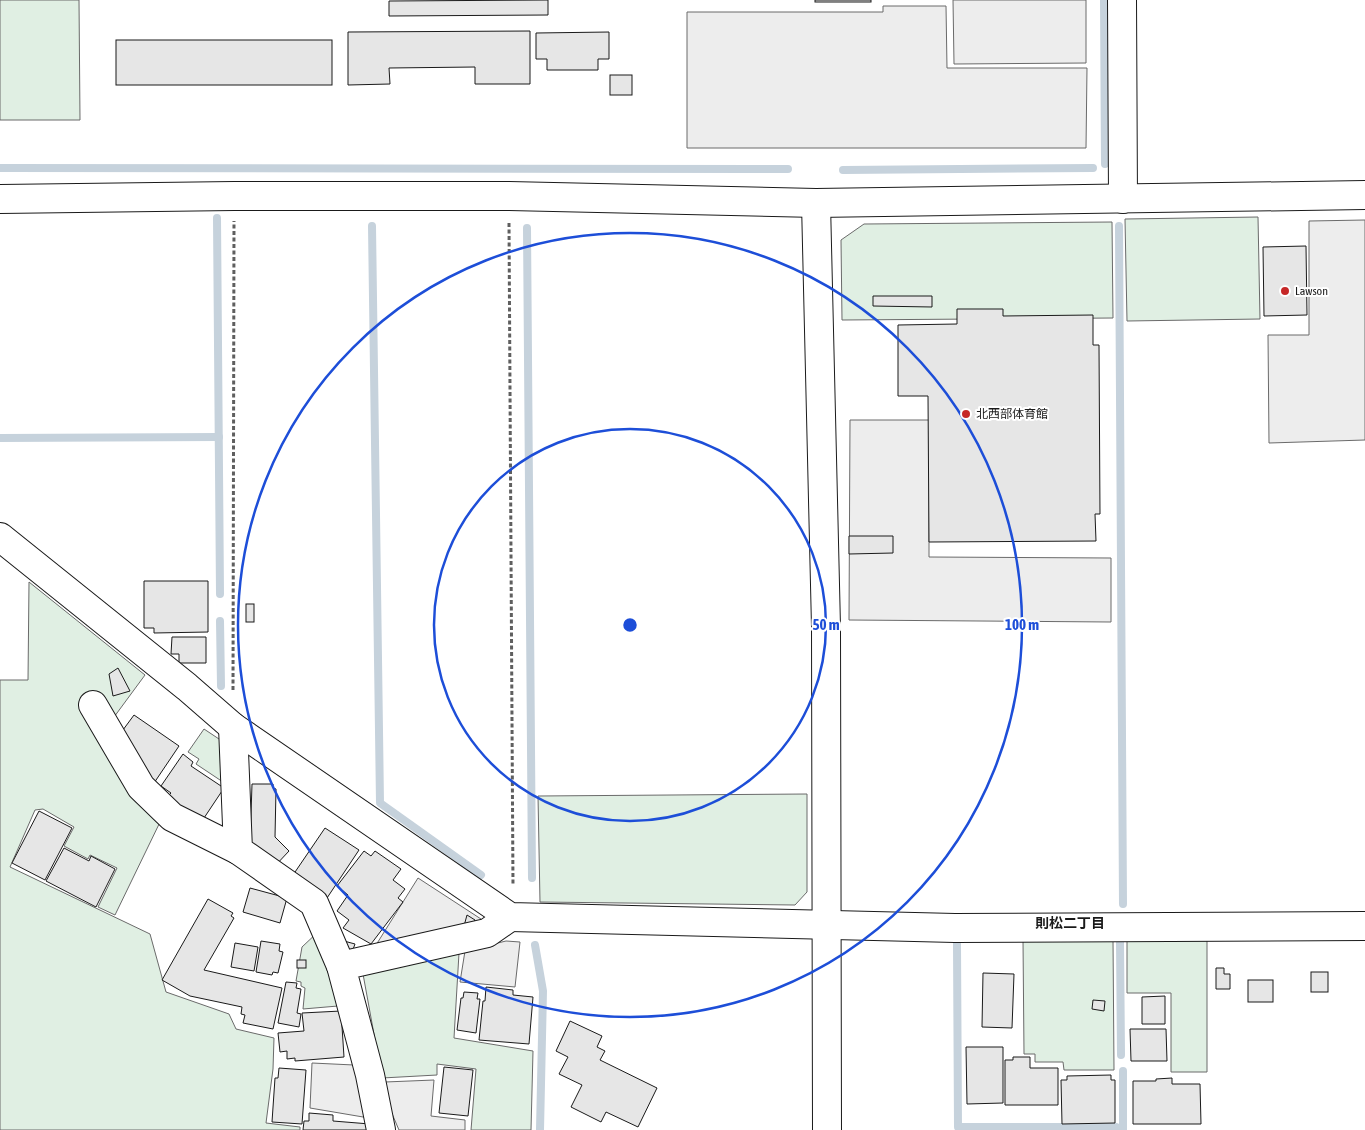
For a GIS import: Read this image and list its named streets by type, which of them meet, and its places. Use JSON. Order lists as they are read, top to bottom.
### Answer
{
  "districts": ["則松二丁目"],
  "places": ["Lawson", "北西部体育館"],
  "rings": ["50 m", "100 m"]
}
